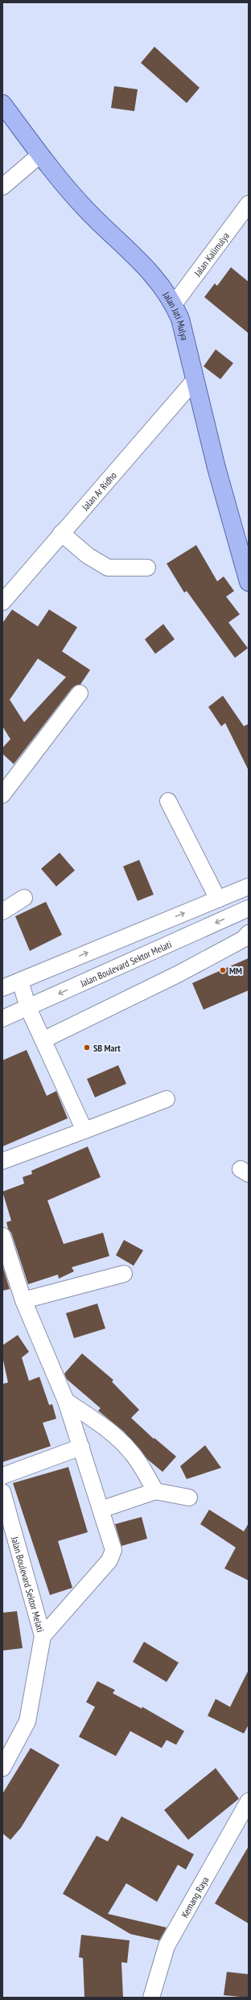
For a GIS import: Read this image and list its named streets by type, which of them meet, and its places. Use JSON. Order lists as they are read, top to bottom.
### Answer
{
  "streets": {
    "main road": ["Jalan Jati Mulya"],
    "street": [
      "Jalan Kalimulya",
      "Jalan Ar Ridho",
      "Jalan Boulevard Sektor Melati",
      "Kemang Raya"
    ]
  },
  "crossings": [
    ["Jalan Kalimulya", "Jalan Jati Mulya"],
    ["Jalan Jati Mulya", "Jalan Ar Ridho"]
  ],
  "places": ["MM", "SB Mart"]
}
